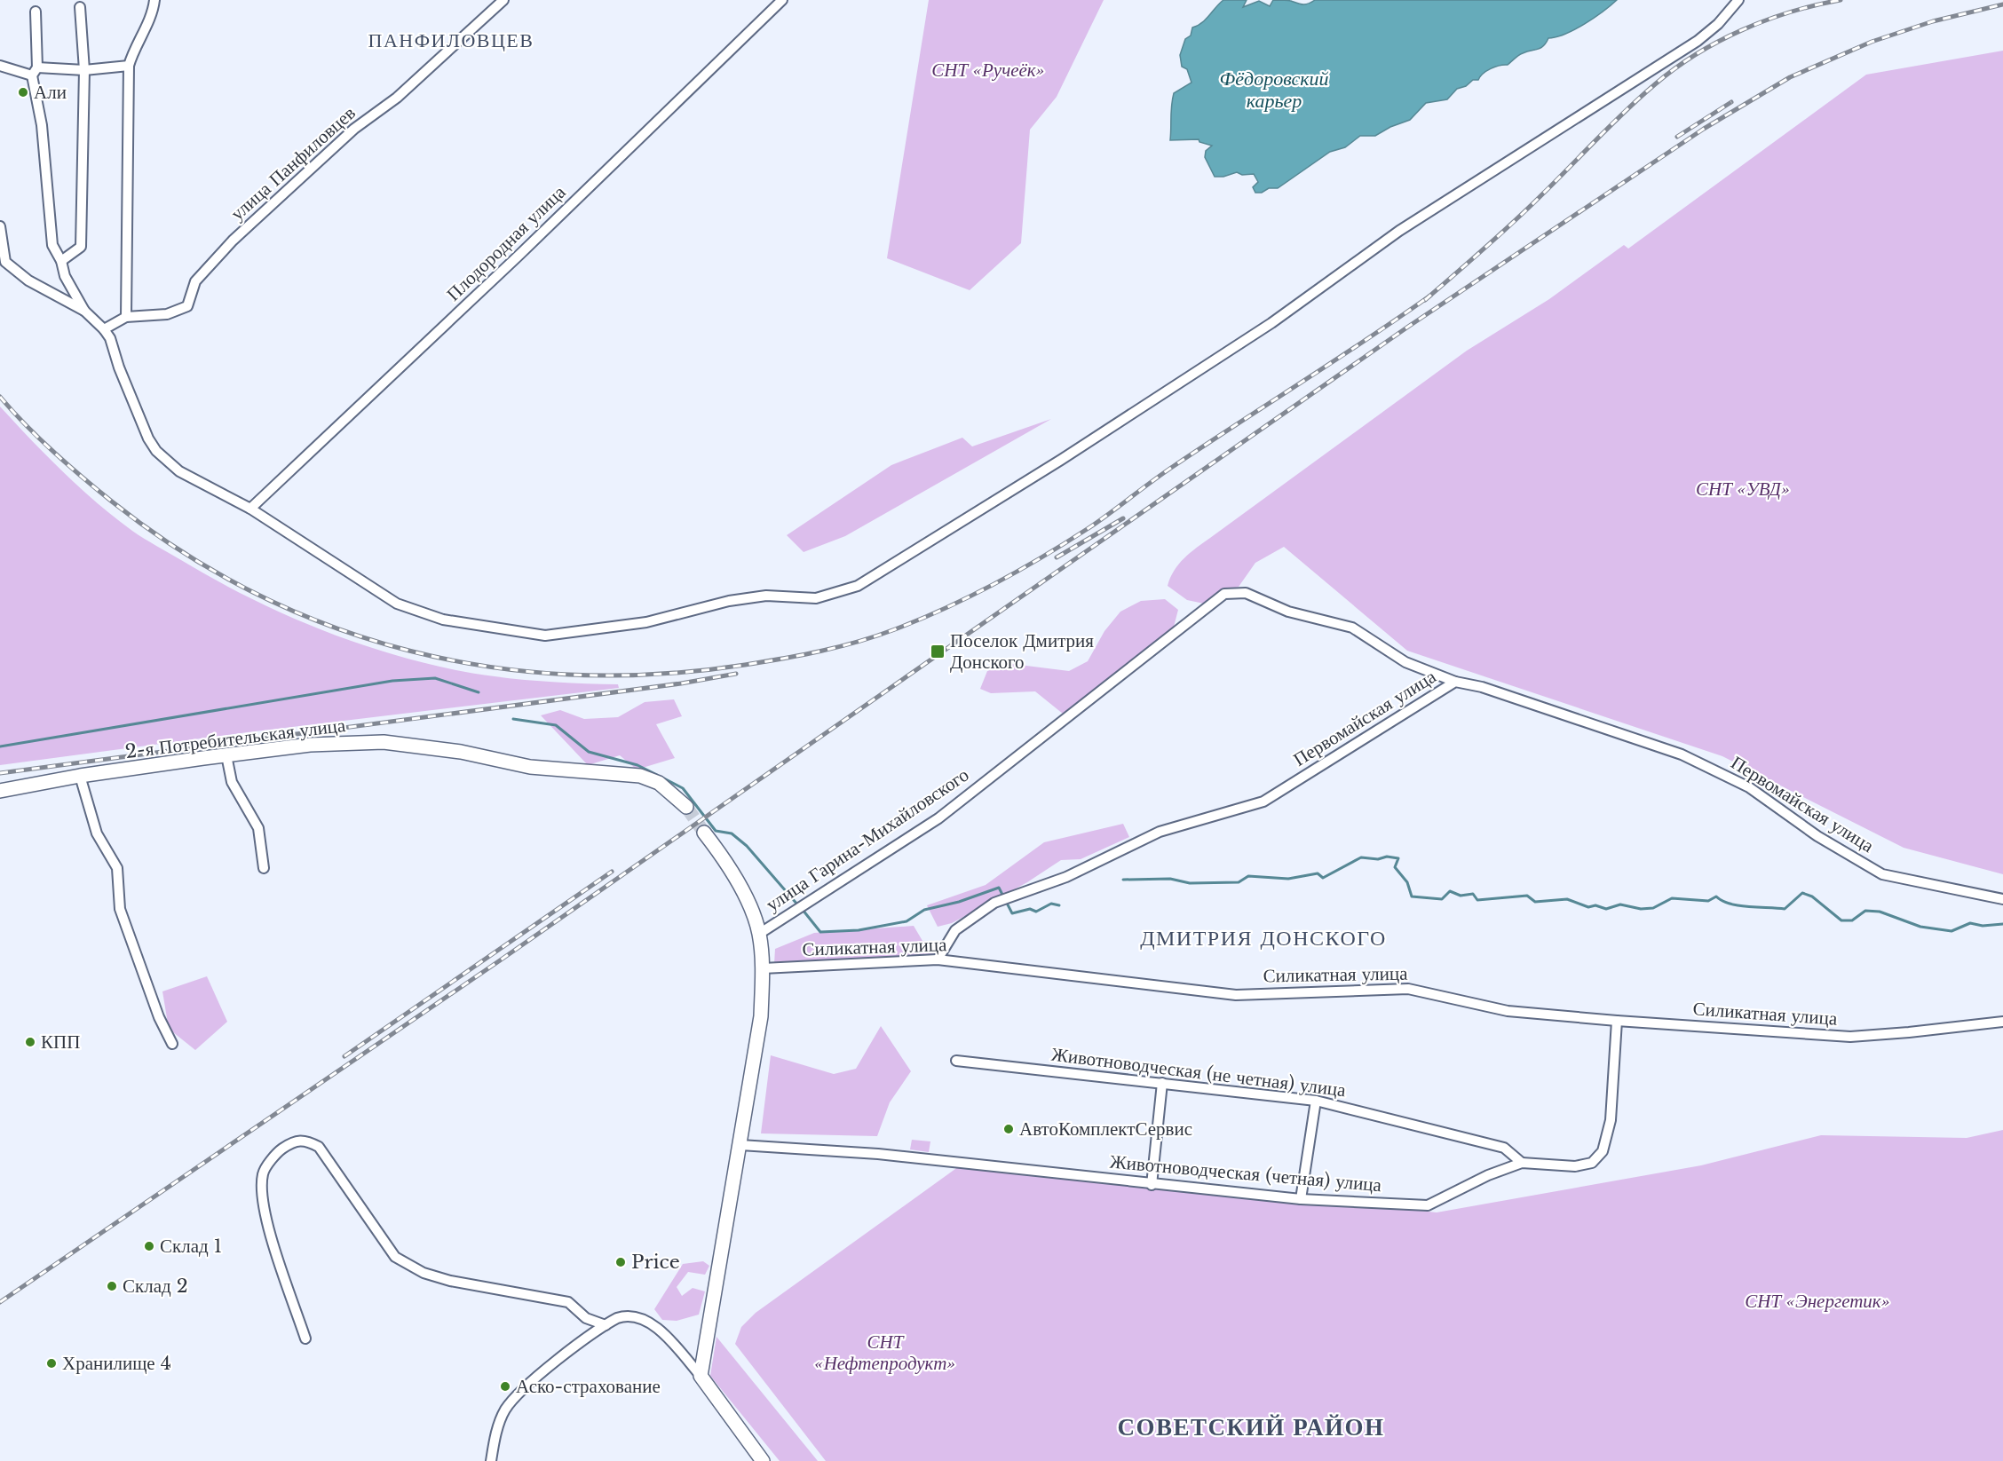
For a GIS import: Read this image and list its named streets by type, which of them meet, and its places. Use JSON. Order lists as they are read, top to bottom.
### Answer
{
  "streets": {
    "street": [
      "улица Панфиловцев",
      "Плодородная улица",
      "Первомайская улица",
      "2-я Потребительская улица",
      "улица Гарина-Михайловского",
      "Силикатная улица",
      "Животноводческая (не четная) улица",
      "Животноводческая (четная) улица"
    ]
  },
  "crossings": [
    ["Первомайская улица", "улица Гарина-Михайловского"],
    ["Первомайская улица", "Силикатная улица"],
    ["Силикатная улица", "Животноводческая (четная) улица"],
    ["Животноводческая (не четная) улица", "Животноводческая (четная) улица"]
  ],
  "districts": ["ПАНФИЛОВЦЕВ", "ДМИТРИЯ ДОНСКОГО", "СОВЕТСКИЙ РАЙОН"],
  "water": ["Фёдоровский карьер"],
  "parks": [
    "СНТ «Ручеёк»",
    "СНТ «УВД»",
    "СНТ «Энергетик»",
    "СНТ «Нефтепродукт»"
  ],
  "places": {
    "other": [
      "Али",
      "КПП",
      "АвтоКомплектСервис",
      "Склад 1",
      "Price",
      "Склад 2",
      "Хранилище 4",
      "Аско-страхование"
    ],
    "transit": ["Поселок Дмитрия Донского"]
  }
}
